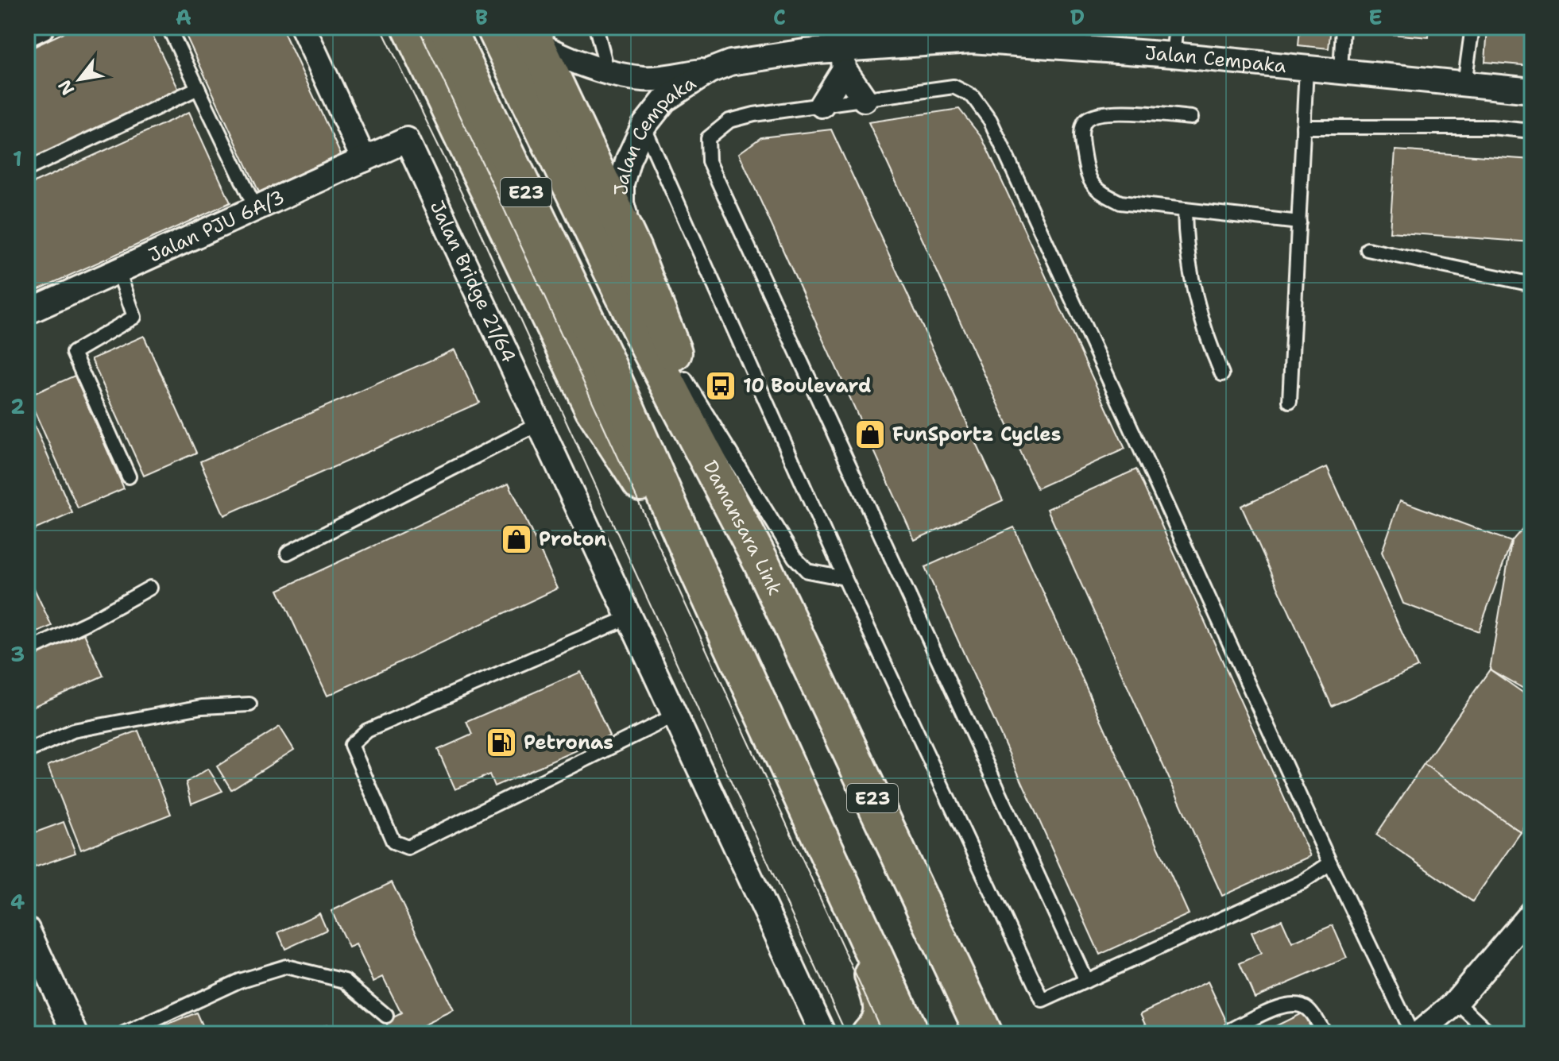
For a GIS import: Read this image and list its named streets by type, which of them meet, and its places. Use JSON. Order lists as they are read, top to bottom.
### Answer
{
  "streets": {
    "highway": ["E23", "Damansara Link"],
    "street": ["Jalan Cempaka", "Jalan PJU 6A/3", "Jalan Bridge 21/64"]
  },
  "crossings": [
    ["Jalan PJU 6A/3", "Jalan Bridge 21/64"]
  ],
  "places": {
    "bus stop": ["10 Boulevard"],
    "shop": ["FunSportz Cycles", "Proton"],
    "fuel station": ["Petronas"]
  },
  "north": "bottom left",
  "grid": {
    "columns": [
      "A",
      "B",
      "C",
      "D",
      "E"
    ],
    "rows": [
      "1",
      "2",
      "3",
      "4"
    ]
  }
}
